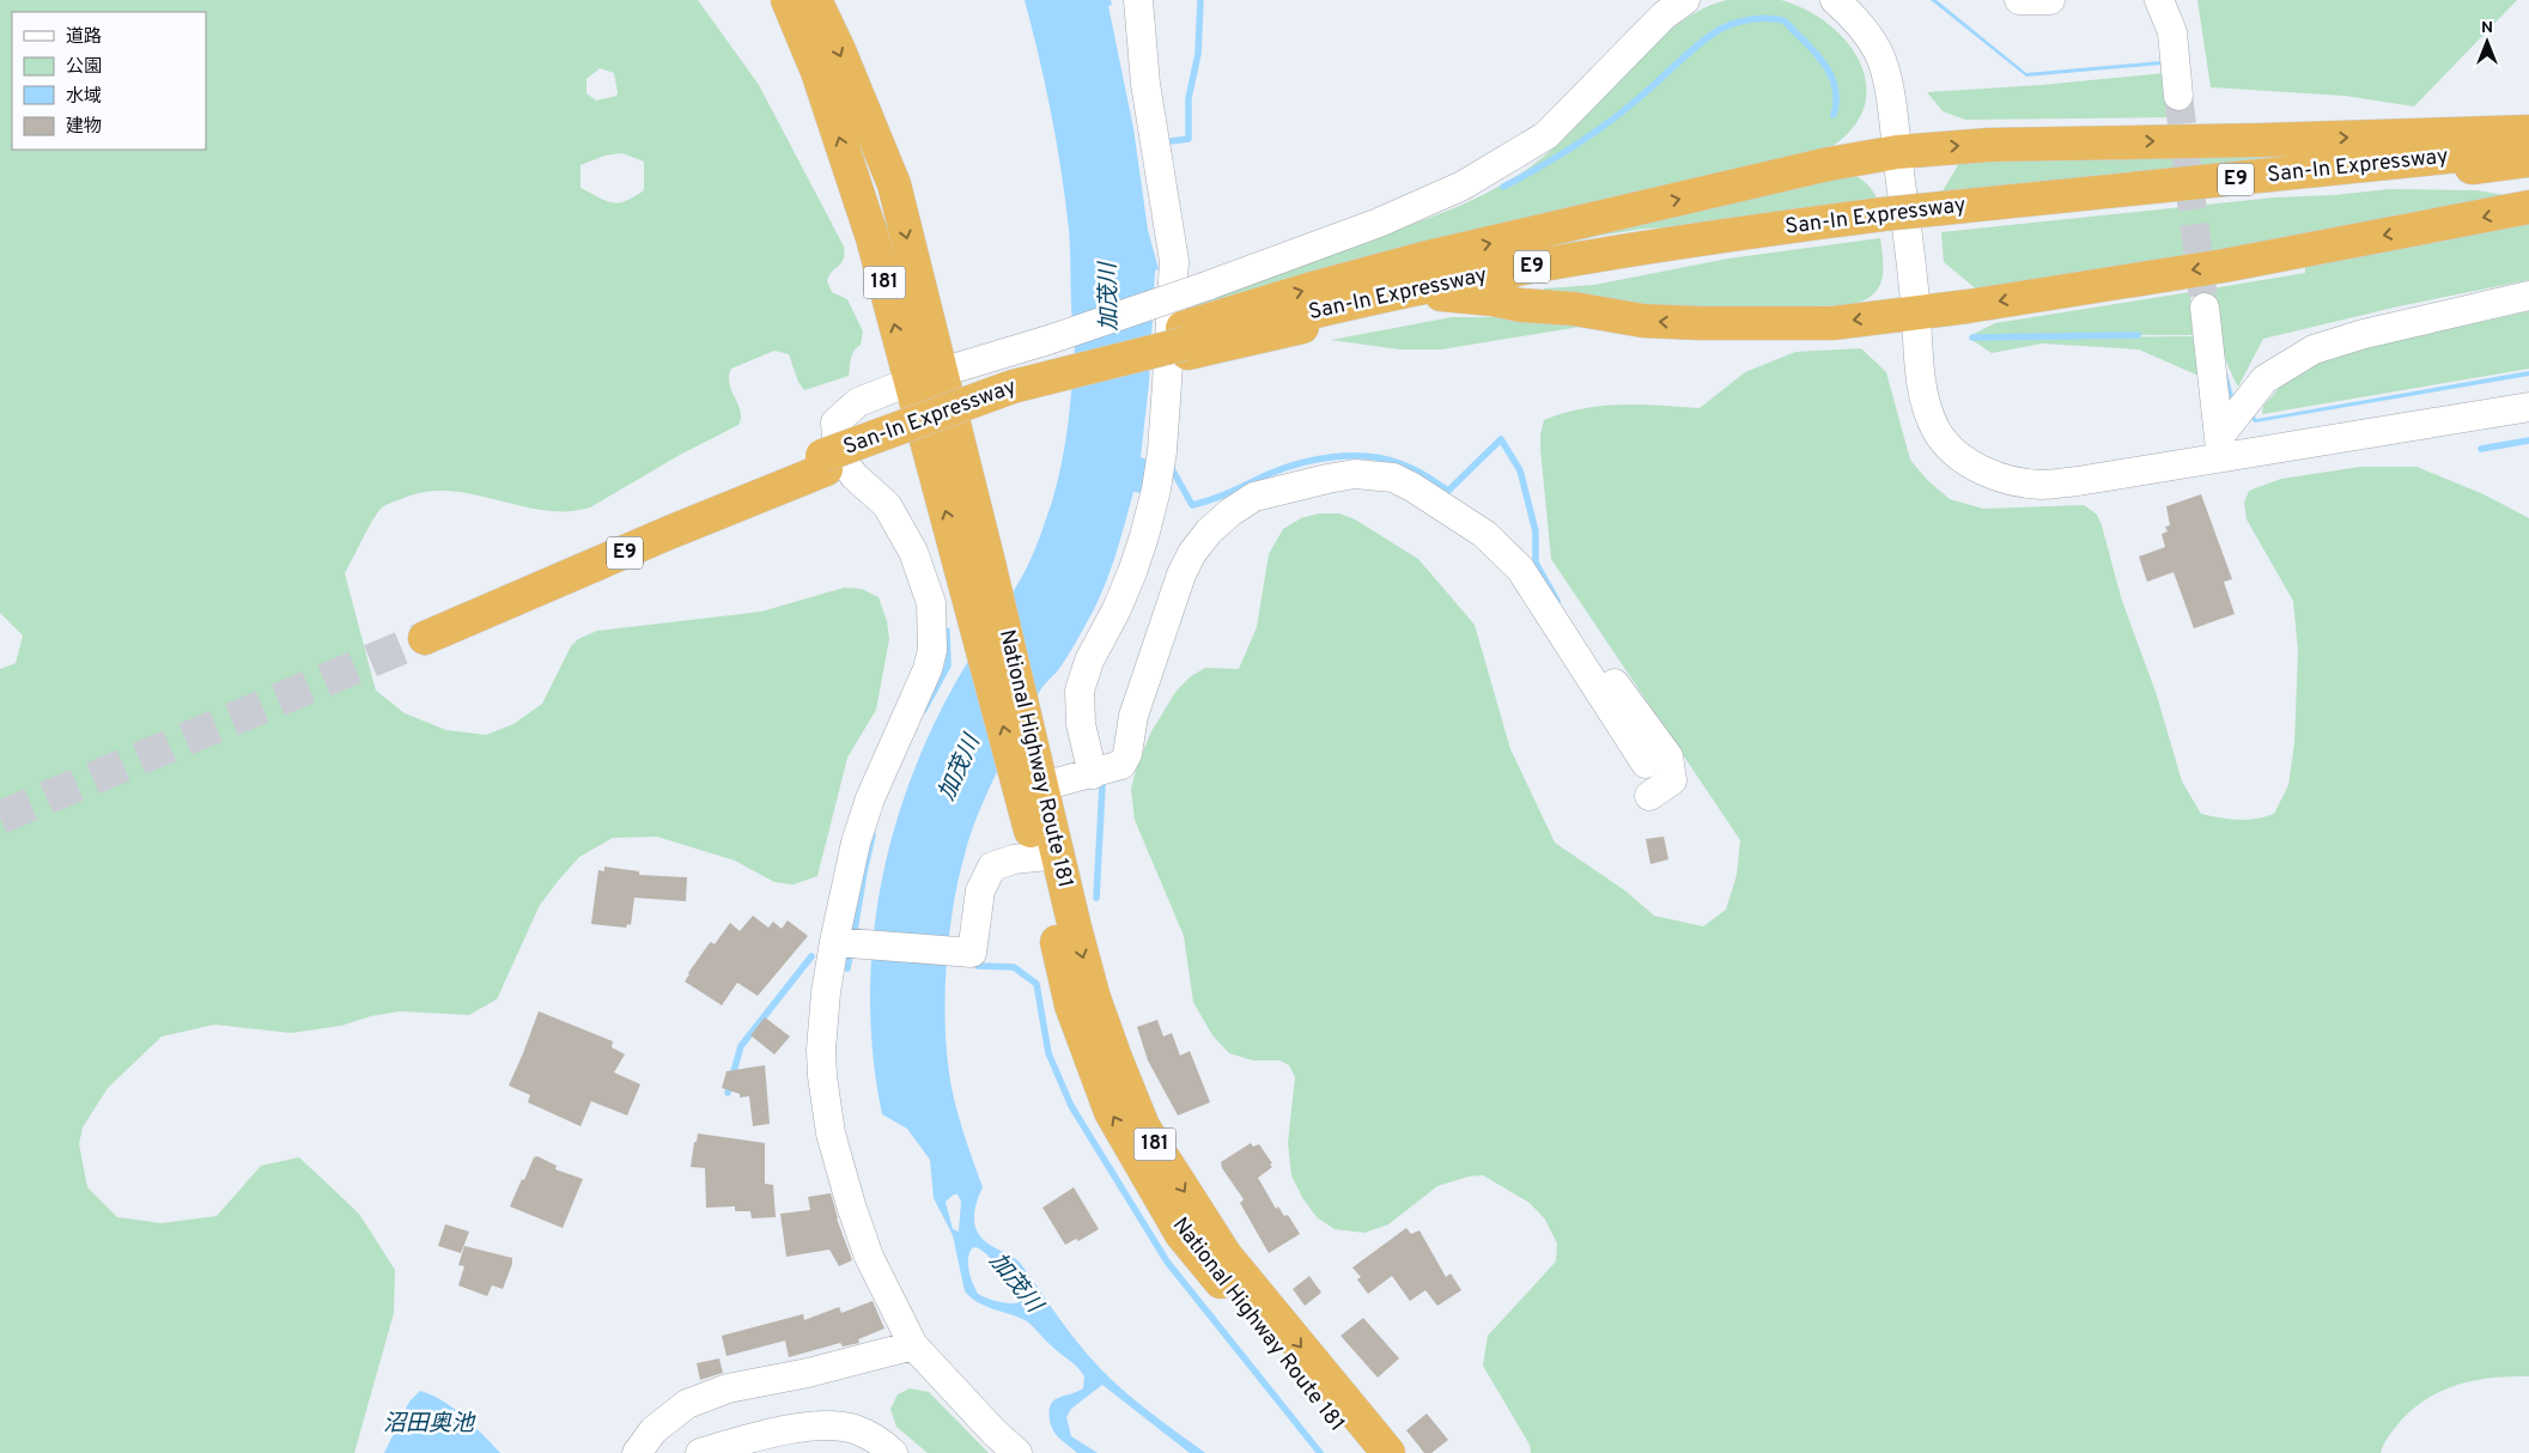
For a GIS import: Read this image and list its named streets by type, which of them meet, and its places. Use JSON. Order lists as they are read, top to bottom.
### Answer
{
  "streets": {
    "highway": [
      "San-In Expressway",
      "E9",
      "181",
      "National Highway Route 181"
    ]
  },
  "water": ["加茂川", "沼田奥池"],
  "legend": [
    "道路",
    "公園",
    "水域",
    "建物"
  ],
  "north": "top"
}
